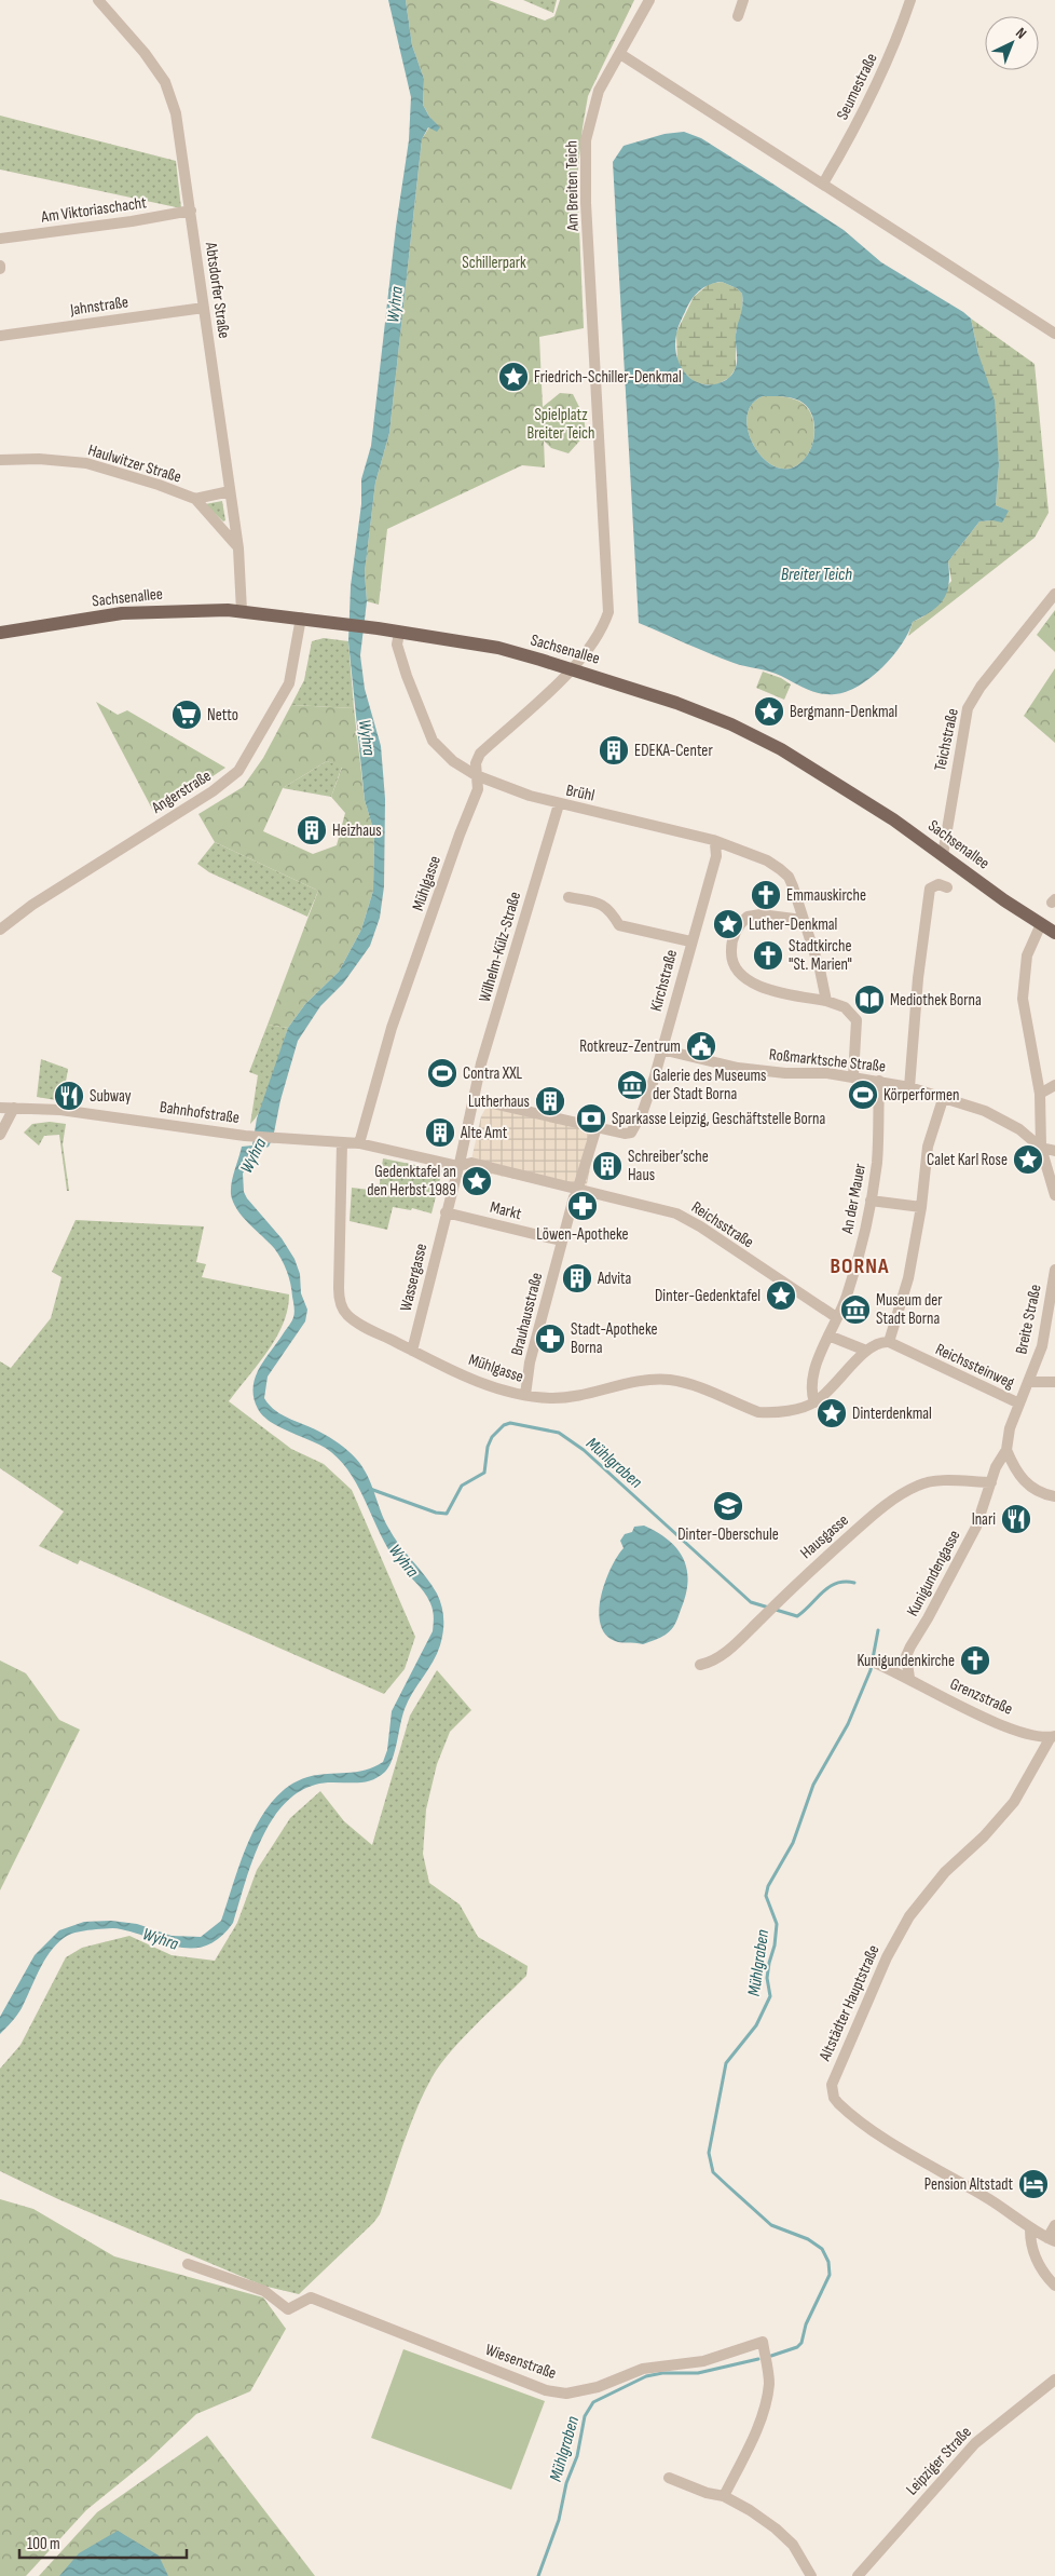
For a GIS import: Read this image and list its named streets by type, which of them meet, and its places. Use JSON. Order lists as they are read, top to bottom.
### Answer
{
  "streets": {
    "main road": ["Sachsenallee"],
    "street": [
      "Seumestraße",
      "Am Breiten Teich",
      "Am Viktoriaschacht",
      "Abtsdorfer Straße",
      "Jahnstraße",
      "Haulwitzer Straße",
      "Teichstraße",
      "Angerstraße",
      "Brühl",
      "Mühlgasse",
      "Wilhelm-Külz-Straße",
      "Kirchstraße",
      "Roßmarktsche Straße",
      "Bahnhofstraße",
      "An der Mauer",
      "Markt",
      "Reichsstraße",
      "Wassergasse",
      "Brauhausstraße",
      "Breite Straße",
      "Reichssteinweg",
      "Hausgasse",
      "Kunigundengasse",
      "Grenzstraße",
      "Altstädter Hauptstraße",
      "Wiesenstraße",
      "Leipziger Straße"
    ]
  },
  "crossings": [
    ["Am Breiten Teich", "Sachsenallee"],
    ["Am Breiten Teich", "Mühlgasse"],
    ["Am Viktoriaschacht", "Abtsdorfer Straße"],
    ["Abtsdorfer Straße", "Jahnstraße"],
    ["Abtsdorfer Straße", "Haulwitzer Straße"],
    ["Abtsdorfer Straße", "Sachsenallee"],
    ["Sachsenallee", "Teichstraße"],
    ["Sachsenallee", "Angerstraße"],
    ["Sachsenallee", "Brühl"],
    ["Sachsenallee", "Mühlgasse"],
    ["Brühl", "Mühlgasse"],
    ["Brühl", "Wilhelm-Külz-Straße"],
    ["Brühl", "Kirchstraße"],
    ["Mühlgasse", "Bahnhofstraße"],
    ["Mühlgasse", "An der Mauer"],
    ["Mühlgasse", "Wassergasse"],
    ["Mühlgasse", "Brauhausstraße"],
    ["Kirchstraße", "Roßmarktsche Straße"],
    ["Roßmarktsche Straße", "An der Mauer"],
    ["An der Mauer", "Reichsstraße"],
    ["Markt", "Wassergasse"],
    ["Markt", "Brauhausstraße"],
    ["Breite Straße", "Reichssteinweg"],
    ["Breite Straße", "Kunigundengasse"],
    ["Hausgasse", "Kunigundengasse"],
    ["Kunigundengasse", "Grenzstraße"],
    ["Grenzstraße", "Altstädter Hauptstraße"]
  ],
  "districts": ["BORNA"],
  "water": ["Wyhra", "Breiter Teich", "Mühlgraben"],
  "parks": ["Schillerpark", "Spielplatz Breiter Teich"],
  "places": {
    "place": [
      "Friedrich-Schiller-Denkmal",
      "Bergmann-Denkmal",
      "Luther-Denkmal",
      "Calet Karl Rose",
      "Gedenktafel an den Herbst 1989",
      "Dinter-Gedenktafel",
      "Dinterdenkmal"
    ],
    "supermarket": ["Netto"],
    "building": [
      "EDEKA-Center",
      "Heizhaus",
      "Lutherhaus",
      "Alte Amt",
      "Schreiber’sche Haus",
      "Advita"
    ],
    "church": ["Emmauskirche", "Stadtkirche \"St. Marien\"", "Kunigundenkirche"],
    "library": ["Mediothek Borna"],
    "public building": ["Rotkreuz-Zentrum"],
    "sports": ["Contra XXL", "Körperformen"],
    "museum": ["Galerie des Museums der Stadt Borna", "Museum der Stadt Borna"],
    "restaurant": ["Subway", "Inari"],
    "bank": ["Sparkasse Leipzig, Geschäftstelle Borna"],
    "pharmacy": ["Löwen-Apotheke", "Stadt-Apotheke Borna"],
    "school or university": ["Dinter-Oberschule"],
    "hotel": ["Pension Altstadt"]
  },
  "scale_bar": "100 m",
  "north": "top right"
}
